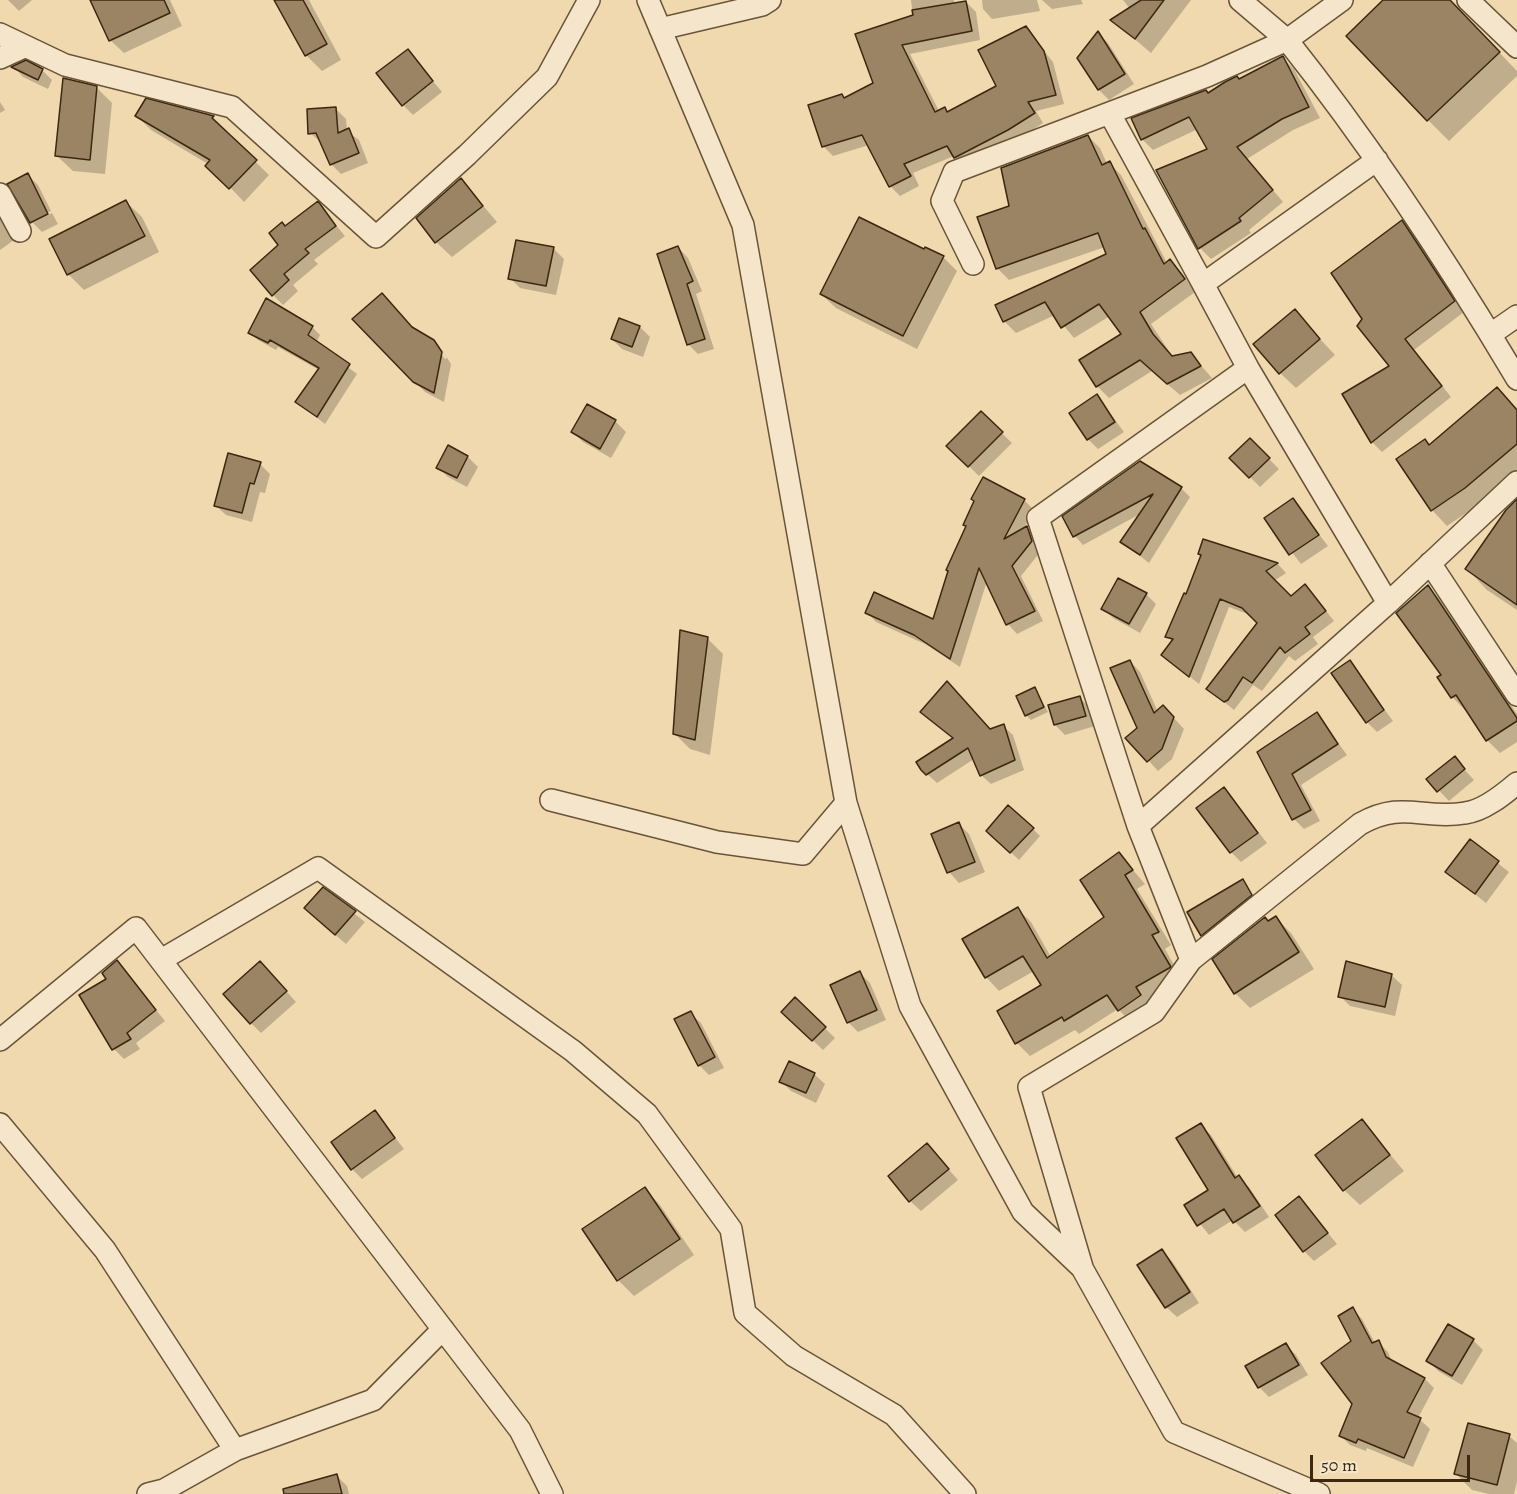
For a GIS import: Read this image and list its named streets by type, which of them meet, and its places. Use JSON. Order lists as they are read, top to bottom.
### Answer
{
  "scale_bar": "50 m"
}
